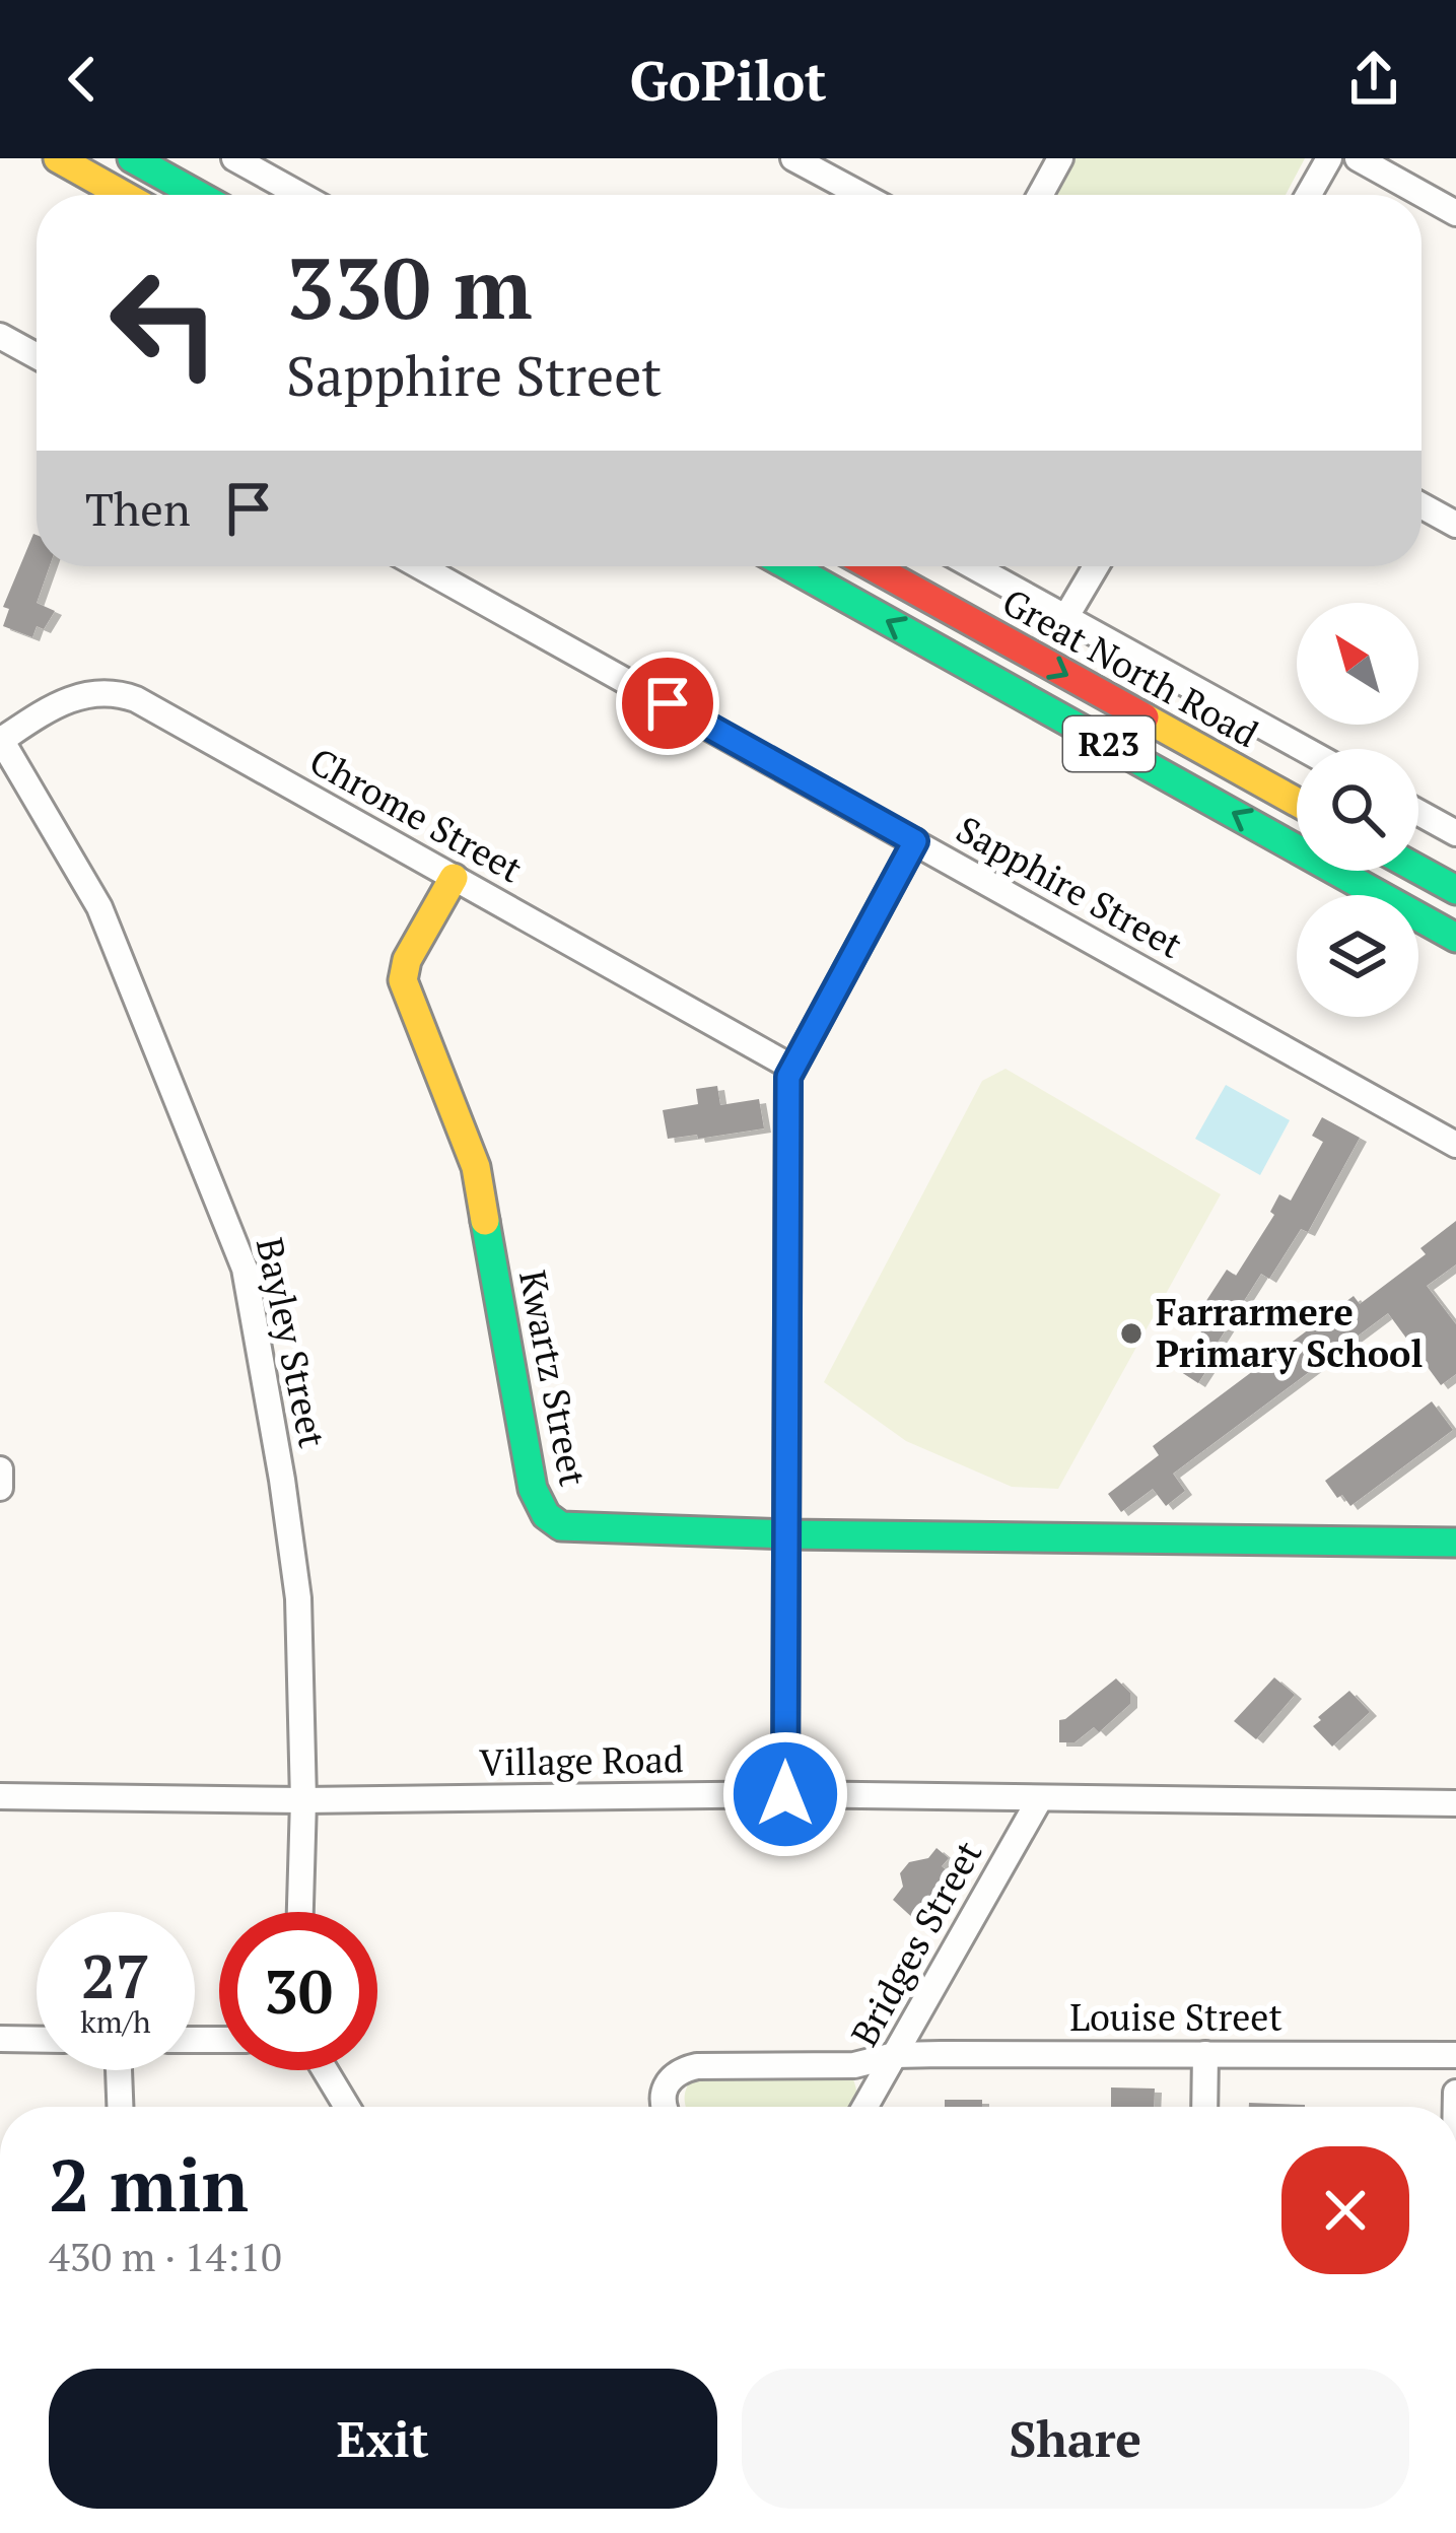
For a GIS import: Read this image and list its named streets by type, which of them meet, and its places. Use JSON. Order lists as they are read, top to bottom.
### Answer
{
  "streets": {
    "main road": ["Great North Road", "R23", "Kwartz Street"],
    "street": [
      "Chrome Street",
      "Sapphire Street",
      "Bayley Street",
      "Village Road",
      "Bridges Street",
      "Louise Street"
    ]
  },
  "crossings": [
    ["Chrome Street", "Bayley Street"],
    ["Chrome Street", "Kwartz Street"],
    ["Bayley Street", "Village Road"],
    ["Village Road", "Bridges Street"],
    ["Bridges Street", "Louise Street"]
  ],
  "places": ["Farrarmere Primary School"],
  "north": "top left",
  "page": {
    "header": "GoPilot",
    "turn": ["330 m", "Sapphire Street"],
    "then": "Then",
    "speed": "27 km/h",
    "limit": "30",
    "heading": ["2 min", "430 m · 14:10"],
    "buttons": ["Exit", "Share"]
  }
}
